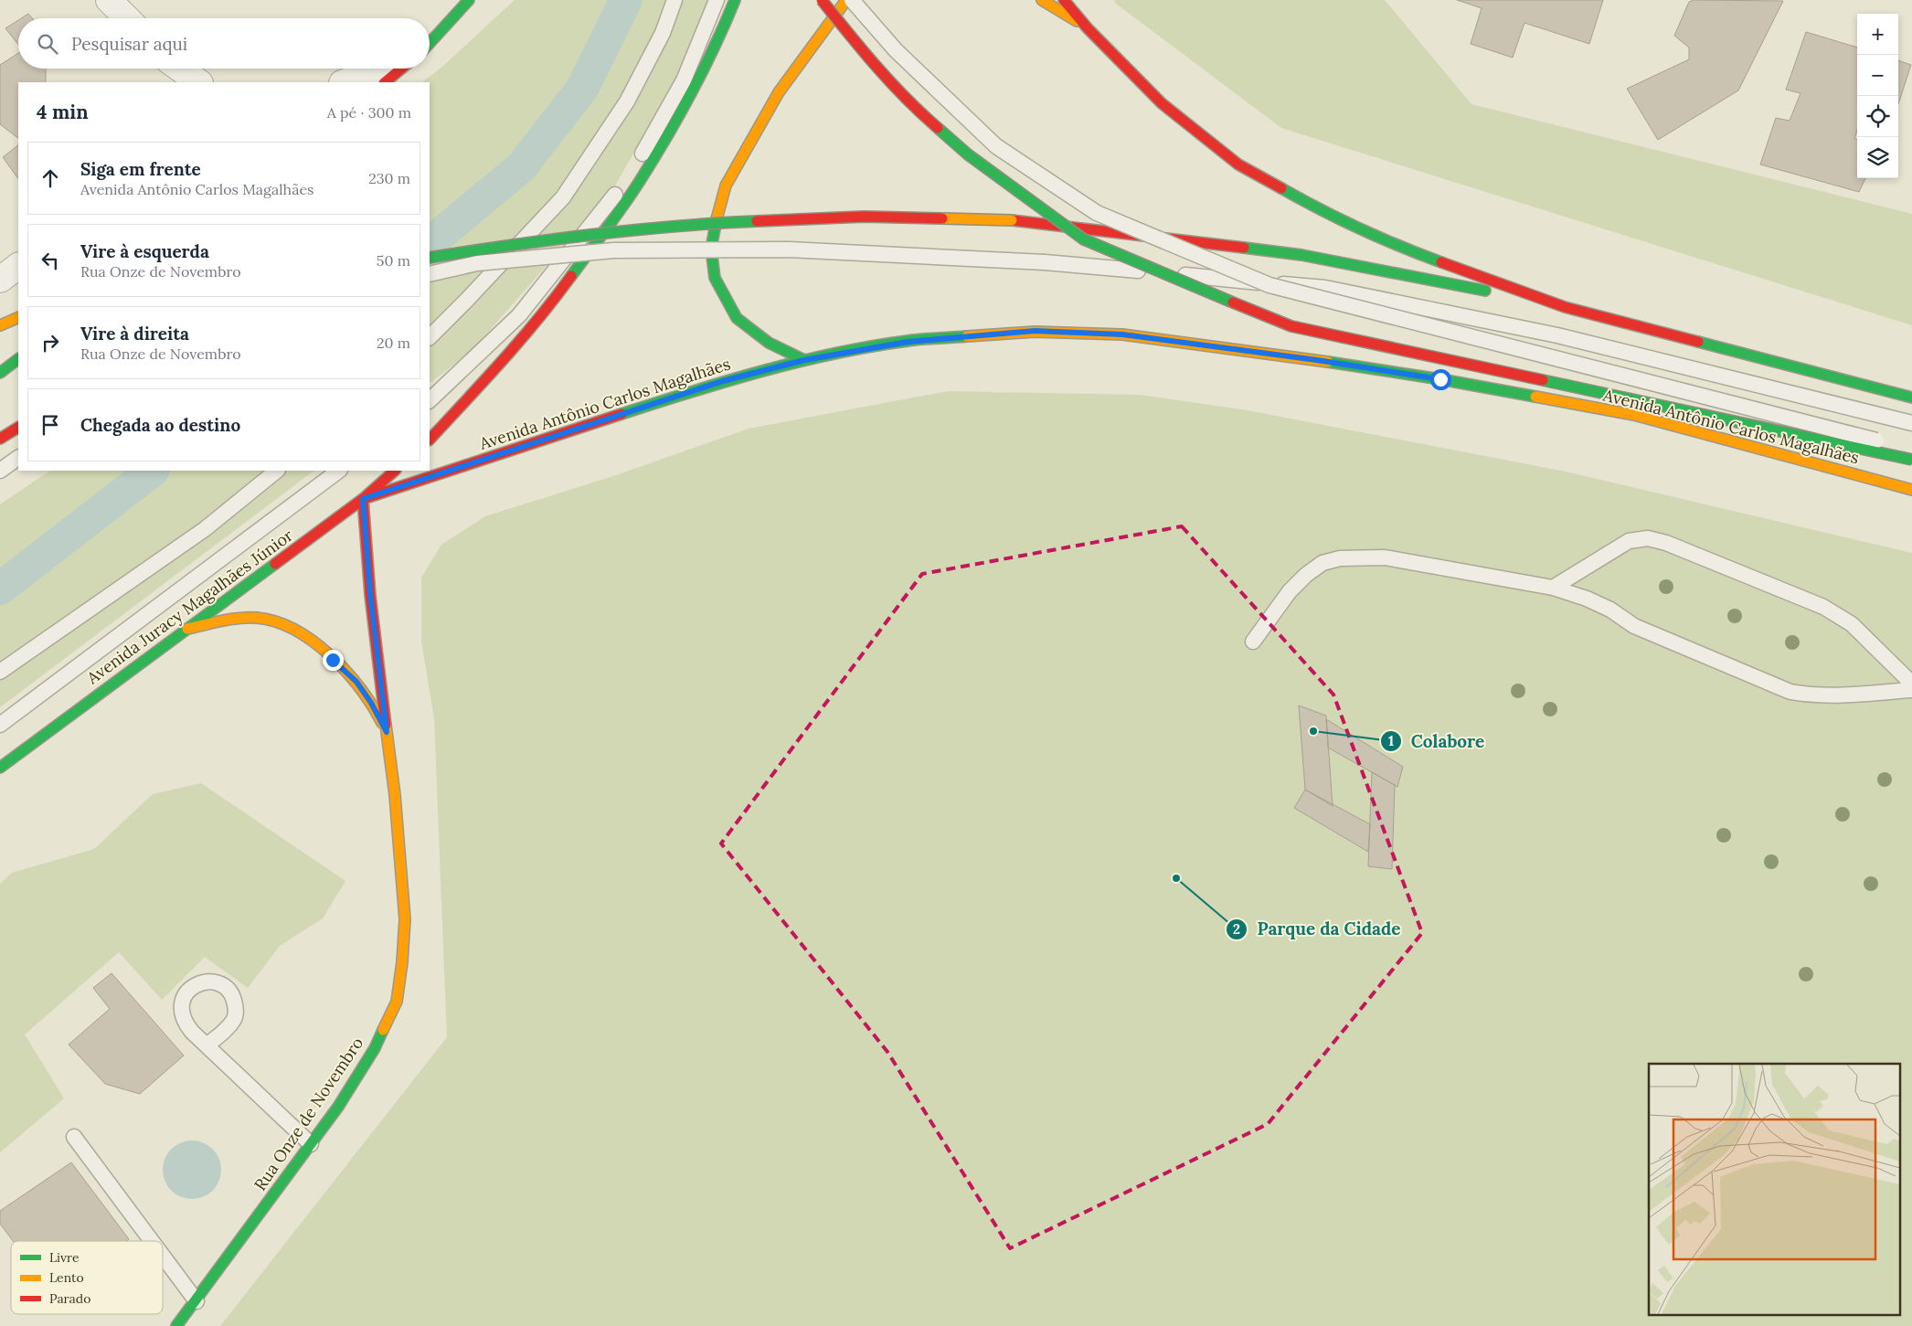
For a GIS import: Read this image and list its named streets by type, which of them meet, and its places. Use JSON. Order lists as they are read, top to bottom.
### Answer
{
  "streets": {
    "main road": ["Avenida Antônio Carlos Magalhães", "Avenida Juracy Magalhães Júnior", "Rua Onze de Novembro"]
  },
  "crossings": [
    ["Avenida Antônio Carlos Magalhães", "Avenida Juracy Magalhães Júnior"],
    ["Avenida Antônio Carlos Magalhães", "Rua Onze de Novembro"],
    ["Avenida Juracy Magalhães Júnior", "Rua Onze de Novembro"]
  ],
  "places": ["Colabore", "Parque da Cidade"],
  "legend": ["Livre", "Lento", "Parado"],
  "page": {
    "map_buttons": ["+", "−"],
    "search": "Pesquisar aqui",
    "heading": ["4 min", "A pé · 300 m"],
    "list": [
      ["Siga em frente", "Avenida Antônio Carlos Magalhães", "230 m"],
      ["Vire à esquerda", "Rua Onze de Novembro", "50 m"],
      ["Vire à direita", "Rua Onze de Novembro", "20 m"],
      "Chegada ao destino"
    ]
  }
}
